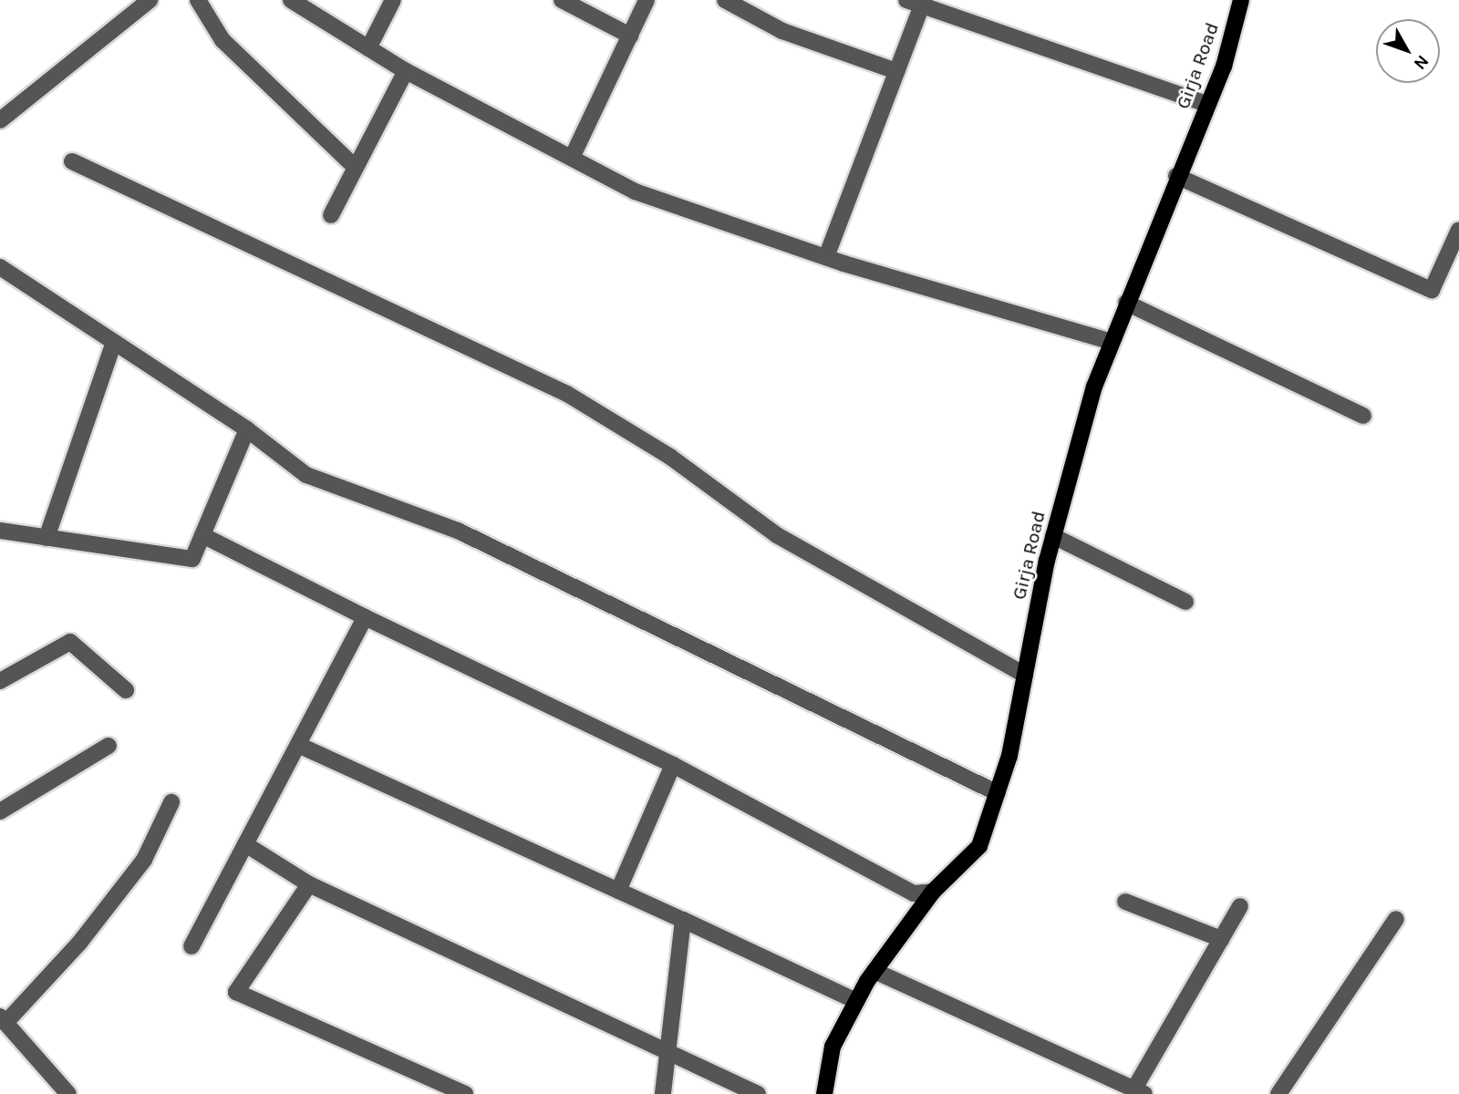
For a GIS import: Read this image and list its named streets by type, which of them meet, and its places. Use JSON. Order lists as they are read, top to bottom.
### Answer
{
  "streets": {
    "main road": ["Girja Road"]
  },
  "north": "bottom right"
}
